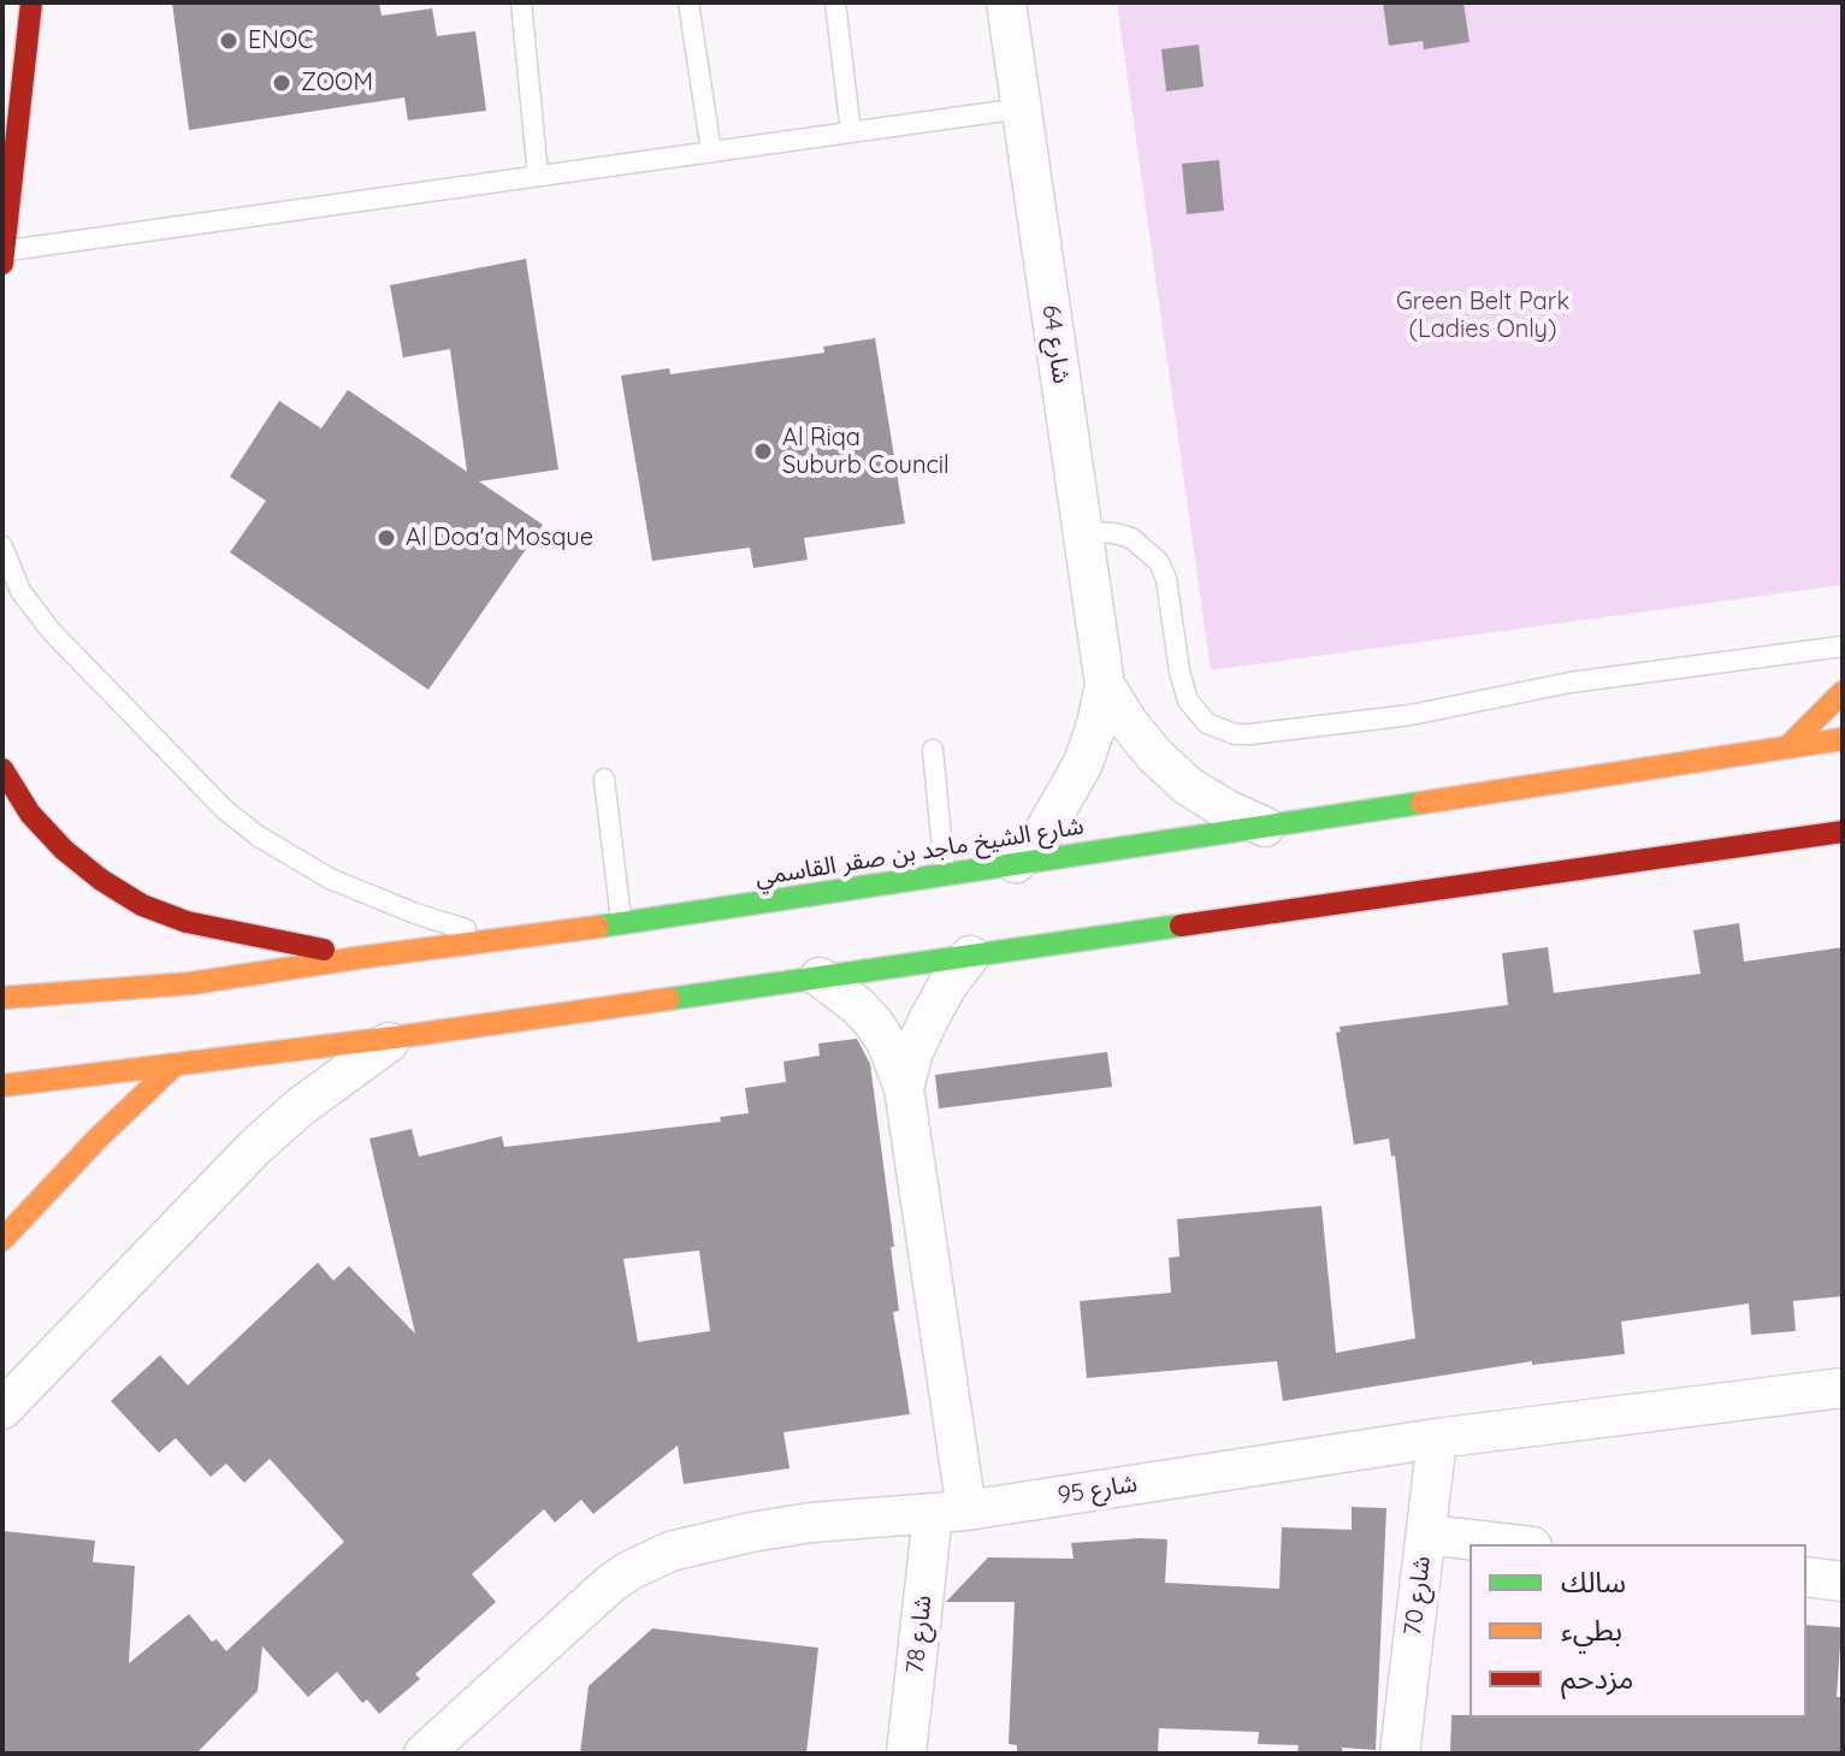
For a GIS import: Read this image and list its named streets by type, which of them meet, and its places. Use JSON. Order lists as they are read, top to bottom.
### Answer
{
  "streets": {
    "main road": ["شارع الشيخ ماجد بن صقر القاسمي"],
    "street": [
      "شارع 64",
      "شارع 95",
      "شارع 70",
      "شارع 78"
    ]
  },
  "crossings": [
    ["شارع 64", "شارع الشيخ ماجد بن صقر القاسمي"],
    ["شارع 95", "شارع 70"],
    ["شارع 95", "شارع 78"]
  ],
  "parks": ["Green Belt Park (Ladies Only)"],
  "places": [
    "ENOC",
    "ZOOM",
    "Al Riqa Suburb Council",
    "Al Doa'a Mosque"
  ],
  "legend": ["سالك", "بطيء", "مزدحم"]
}
